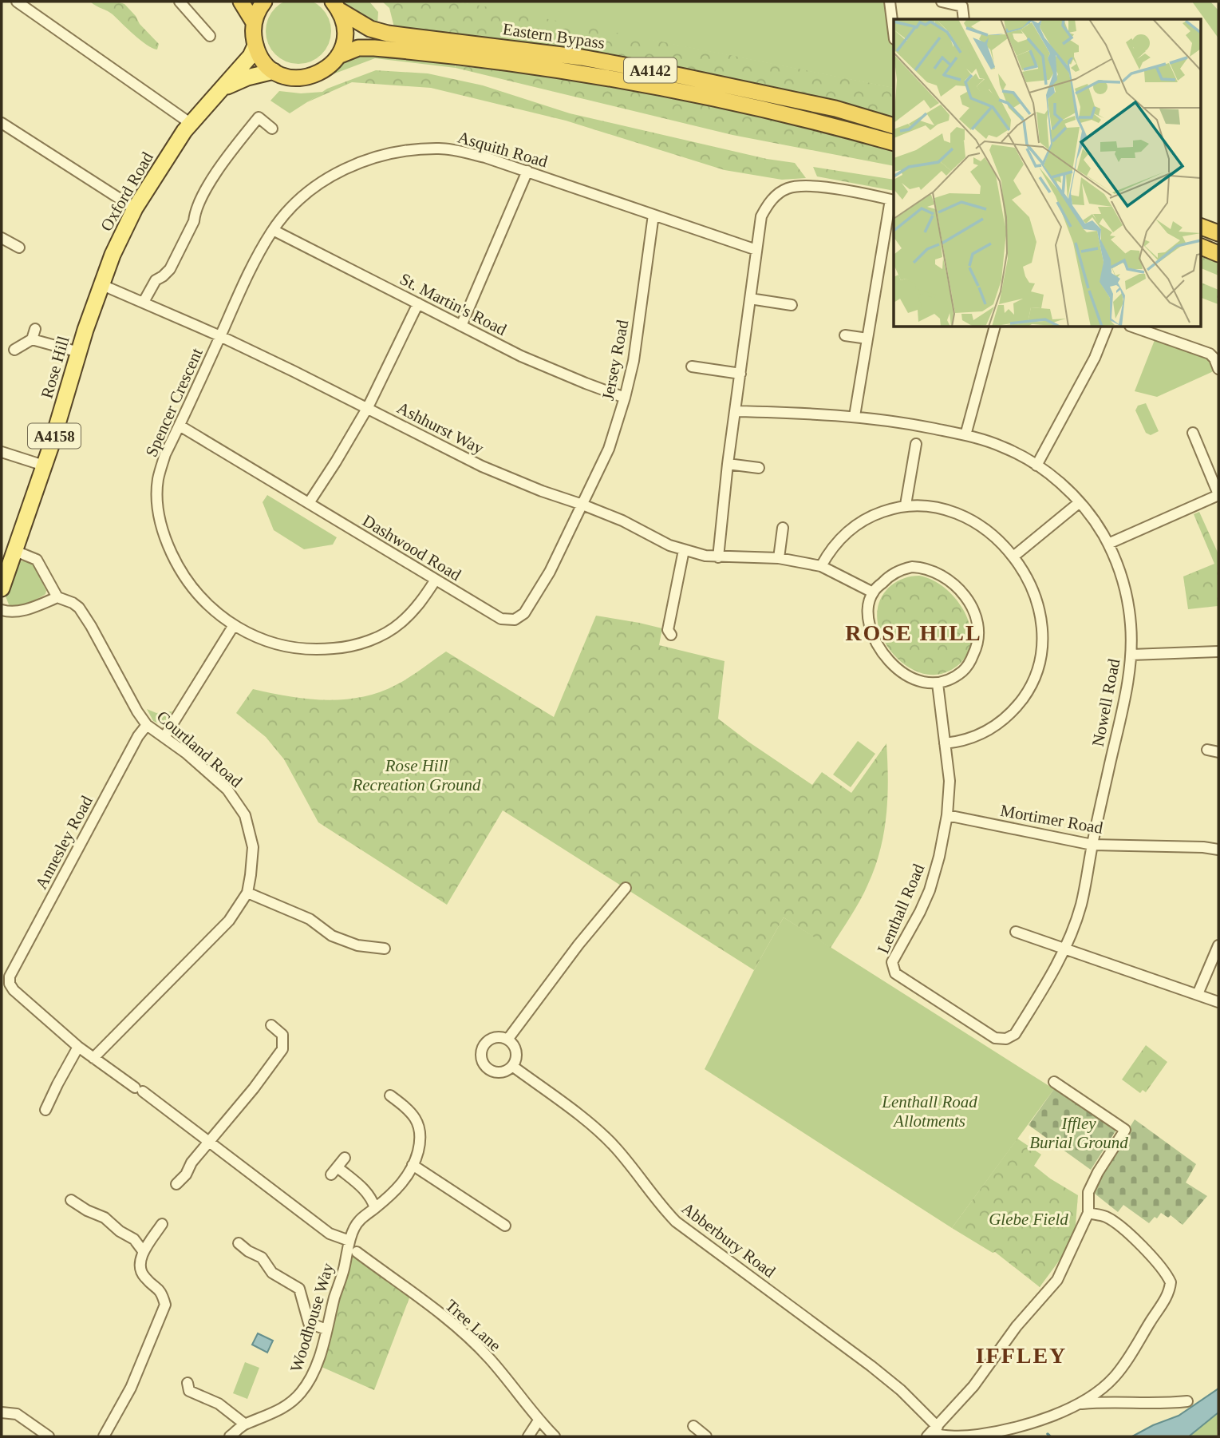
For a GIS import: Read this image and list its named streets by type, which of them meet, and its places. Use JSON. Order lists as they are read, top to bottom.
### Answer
{
  "streets": {
    "highway": ["Eastern Bypass", "A4142"],
    "main road": ["Oxford Road", "Rose Hill", "A4158"],
    "street": [
      "Asquith Road",
      "St. Martin's Road",
      "Jersey Road",
      "Spencer Crescent",
      "Ashhurst Way",
      "Dashwood Road",
      "Nowell Road",
      "Courtland Road",
      "Mortimer Road",
      "Annesley Road",
      "Lenthall Road",
      "Abberbury Road",
      "Woodhouse Way",
      "Tree Lane"
    ]
  },
  "crossings": [
    ["Asquith Road", "St. Martin's Road"],
    ["Asquith Road", "Jersey Road"],
    ["Asquith Road", "Spencer Crescent"],
    ["Asquith Road", "Ashhurst Way"],
    ["Oxford Road", "Rose Hill"],
    ["Oxford Road", "Ashhurst Way"],
    ["St. Martin's Road", "Jersey Road"],
    ["Jersey Road", "Ashhurst Way"],
    ["Jersey Road", "Dashwood Road"],
    ["Spencer Crescent", "Ashhurst Way"],
    ["Spencer Crescent", "Dashwood Road"],
    ["Ashhurst Way", "Dashwood Road"],
    ["Ashhurst Way", "Lenthall Road"],
    ["Nowell Road", "Mortimer Road"],
    ["Nowell Road", "Lenthall Road"],
    ["Courtland Road", "Annesley Road"],
    ["Mortimer Road", "Lenthall Road"]
  ],
  "districts": ["ROSE HILL", "IFFLEY"],
  "parks": [
    "Rose Hill Recreation Ground",
    "Lenthall Road Allotments",
    "Iffley Burial Ground",
    "Glebe Field"
  ]
}
